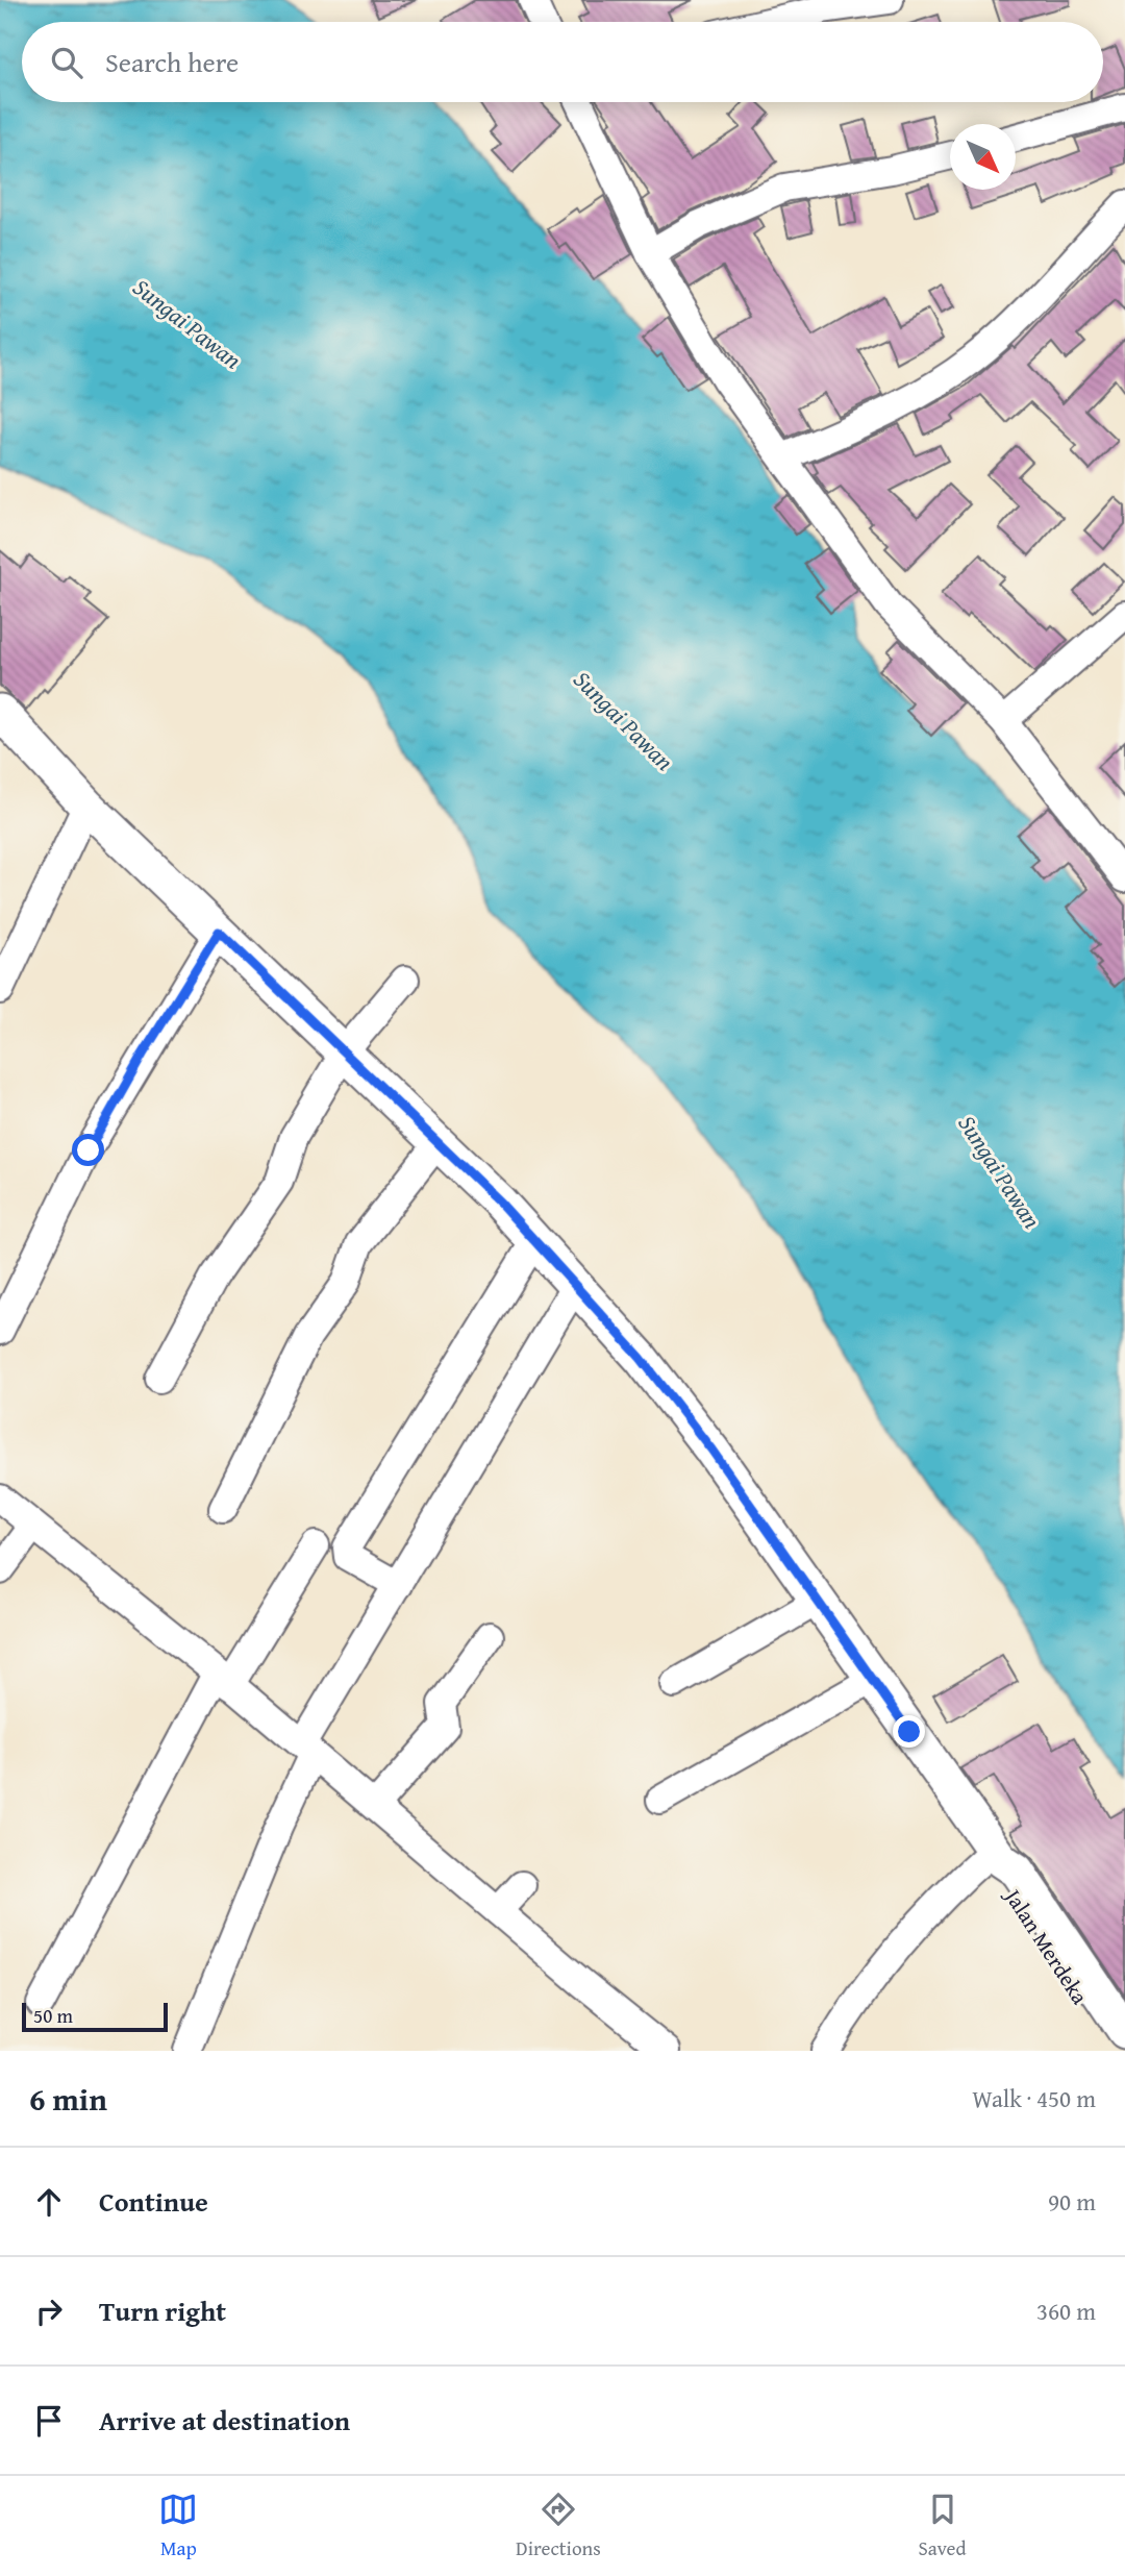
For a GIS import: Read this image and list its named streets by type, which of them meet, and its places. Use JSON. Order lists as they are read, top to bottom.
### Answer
{
  "streets": {
    "main road": ["Jalan Merdeka"]
  },
  "water": ["Sungai Pawan"],
  "scale_bar": "50 m",
  "north": "bottom right",
  "page": {
    "search": "Search here",
    "scale": "50 m",
    "heading": ["6 min", "Walk · 450 m"],
    "list": [
      ["Continue", "90 m"],
      ["Turn right", "360 m"],
      "Arrive at destination"
    ],
    "nav": ["Map", "Directions", "Saved"]
  }
}
